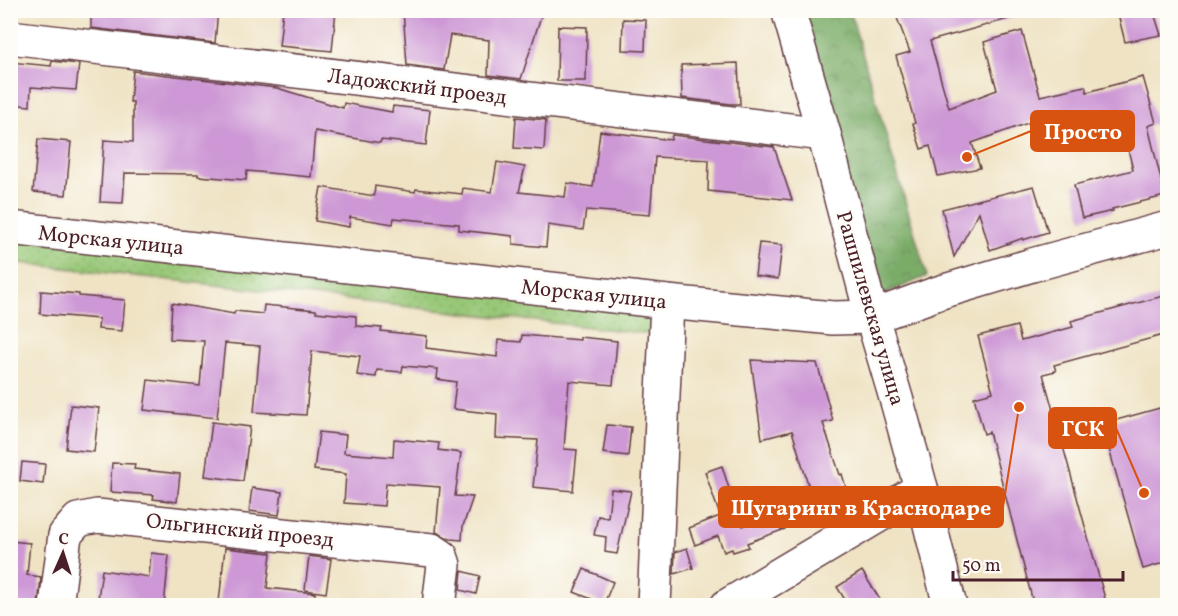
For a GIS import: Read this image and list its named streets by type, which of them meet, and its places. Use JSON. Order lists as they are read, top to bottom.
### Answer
{
  "streets": {
    "street": [
      "Ладожский проезд",
      "Морская улица",
      "Рашпилевская улица",
      "Ольгинский проезд"
    ]
  },
  "crossings": [
    ["Ладожский проезд", "Рашпилевская улица"],
    ["Морская улица", "Рашпилевская улица"]
  ],
  "places": ["Просто", "Шугаринг в Краснодаре", "ГСК"],
  "scale_bar": "50 m",
  "north": "top"
}
